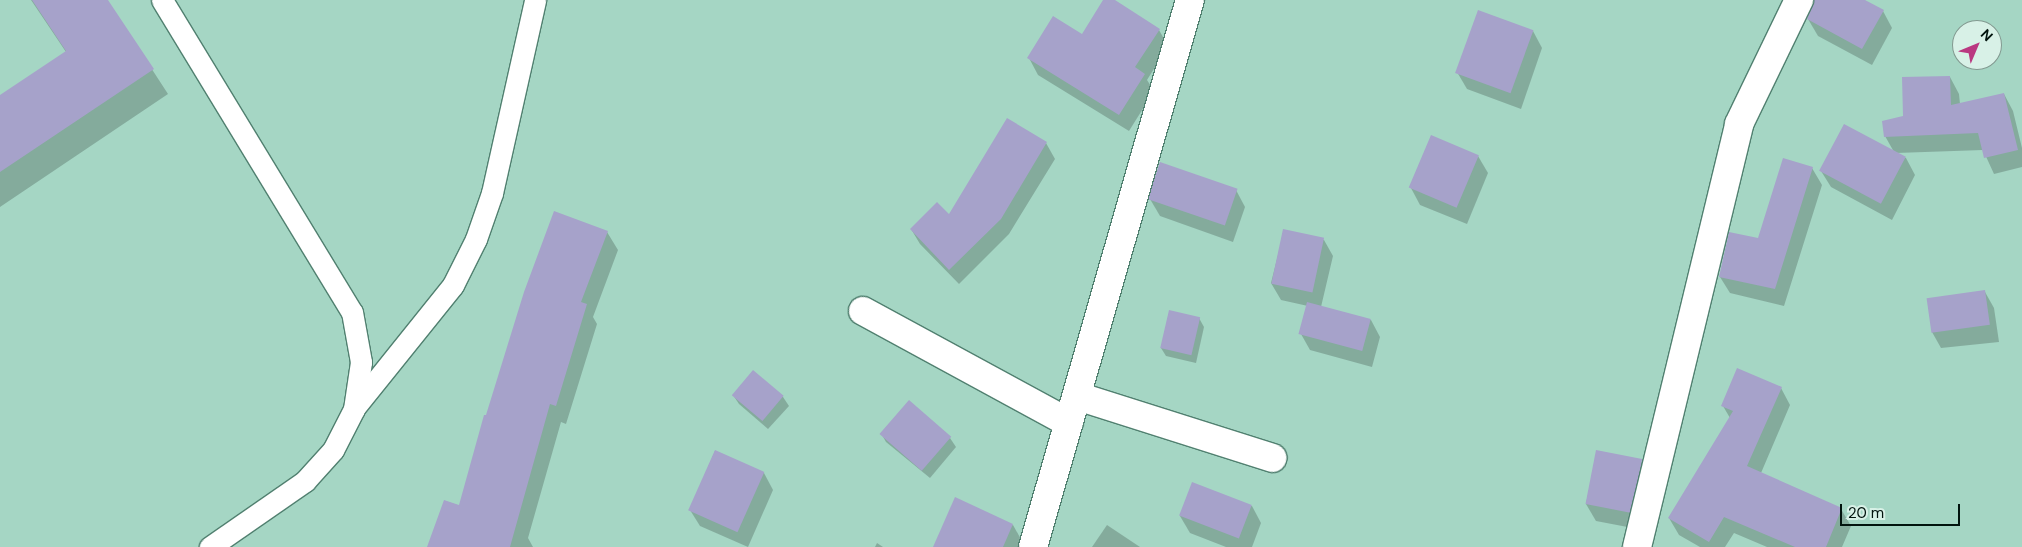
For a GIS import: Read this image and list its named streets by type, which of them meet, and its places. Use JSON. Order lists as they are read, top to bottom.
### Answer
{
  "scale_bar": "20 m",
  "north": "top right"
}
